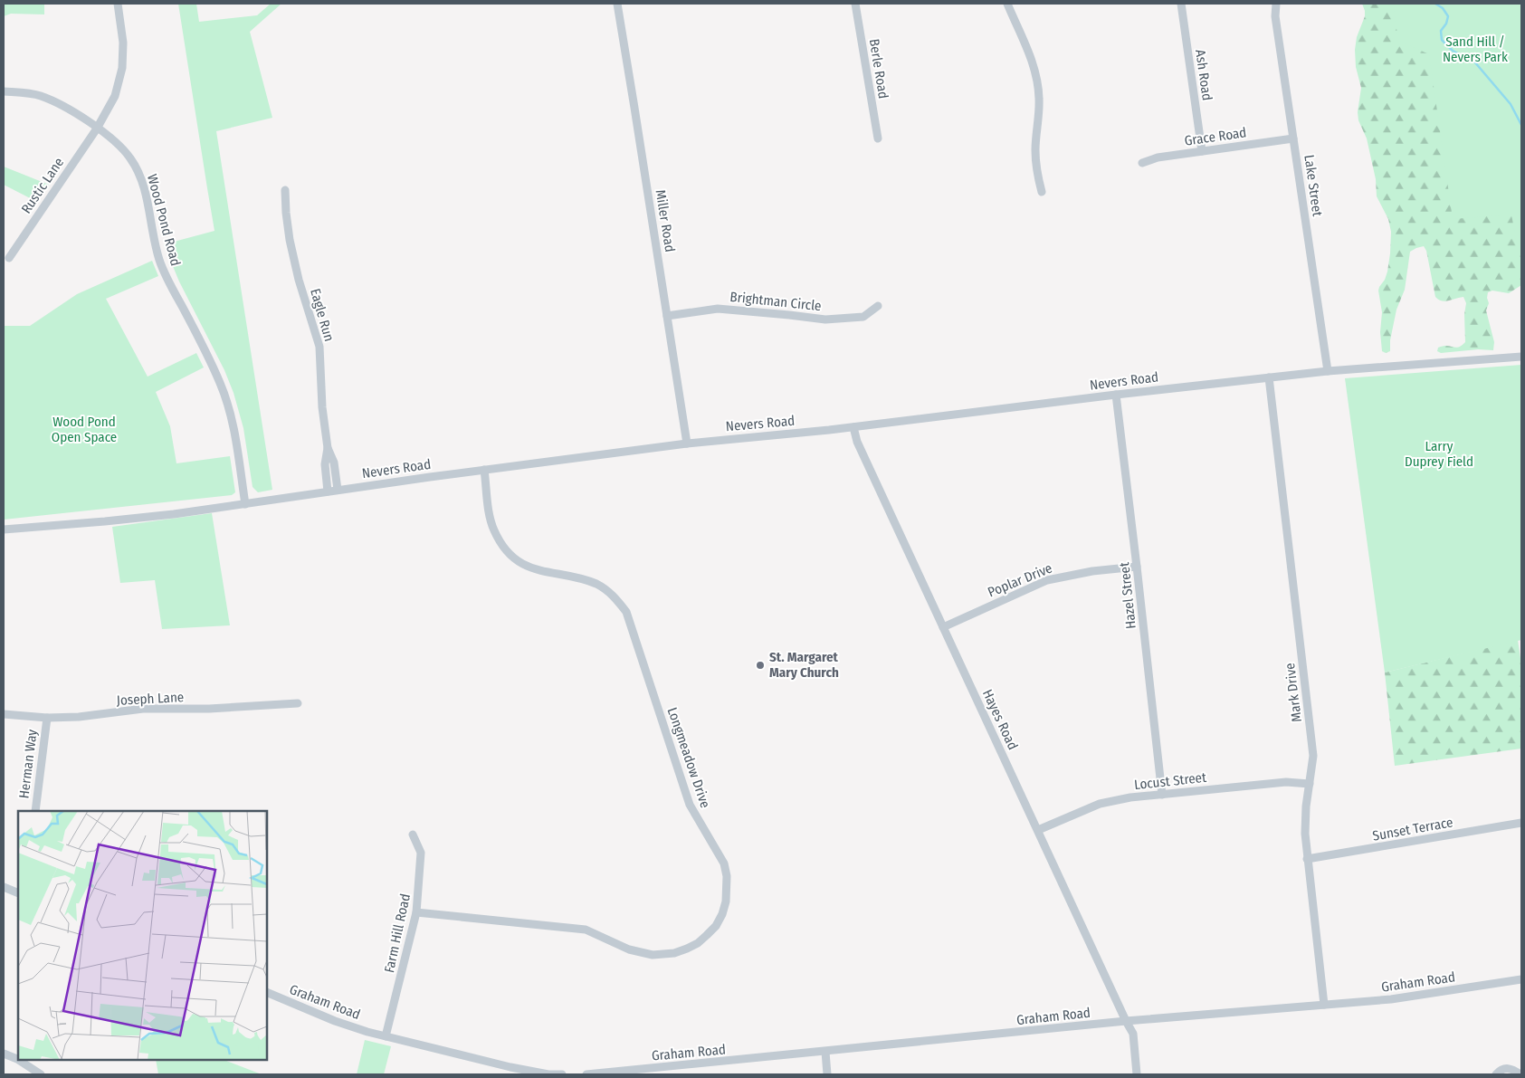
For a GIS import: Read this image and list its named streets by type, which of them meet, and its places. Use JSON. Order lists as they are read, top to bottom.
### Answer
{
  "streets": {
    "street": [
      "Berle Road",
      "Ash Road",
      "Grace Road",
      "Rustic Lane",
      "Lake Street",
      "Wood Pond Road",
      "Miller Road",
      "Brightman Circle",
      "Eagle Run",
      "Nevers Road",
      "Poplar Drive",
      "Hazel Street",
      "Mark Drive",
      "Joseph Lane",
      "Hayes Road",
      "Longmeadow Drive",
      "Herman Way",
      "Locust Street",
      "Sunset Terrace",
      "Farm Hill Road",
      "Graham Road"
    ]
  },
  "crossings": [
    ["Ash Road", "Grace Road"],
    ["Grace Road", "Lake Street"],
    ["Rustic Lane", "Wood Pond Road"],
    ["Lake Street", "Nevers Road"],
    ["Wood Pond Road", "Nevers Road"],
    ["Miller Road", "Brightman Circle"],
    ["Miller Road", "Nevers Road"],
    ["Eagle Run", "Nevers Road"],
    ["Nevers Road", "Hazel Street"],
    ["Nevers Road", "Mark Drive"],
    ["Nevers Road", "Hayes Road"],
    ["Nevers Road", "Longmeadow Drive"],
    ["Poplar Drive", "Hazel Street"],
    ["Poplar Drive", "Hayes Road"],
    ["Hazel Street", "Locust Street"],
    ["Mark Drive", "Locust Street"],
    ["Mark Drive", "Sunset Terrace"],
    ["Mark Drive", "Graham Road"],
    ["Joseph Lane", "Herman Way"],
    ["Hayes Road", "Locust Street"],
    ["Hayes Road", "Graham Road"],
    ["Longmeadow Drive", "Farm Hill Road"],
    ["Farm Hill Road", "Graham Road"]
  ],
  "parks": ["Sand Hill / Nevers Park", "Wood Pond Open Space", "Larry Duprey Field"],
  "places": ["St. Margaret Mary Church"]
}
